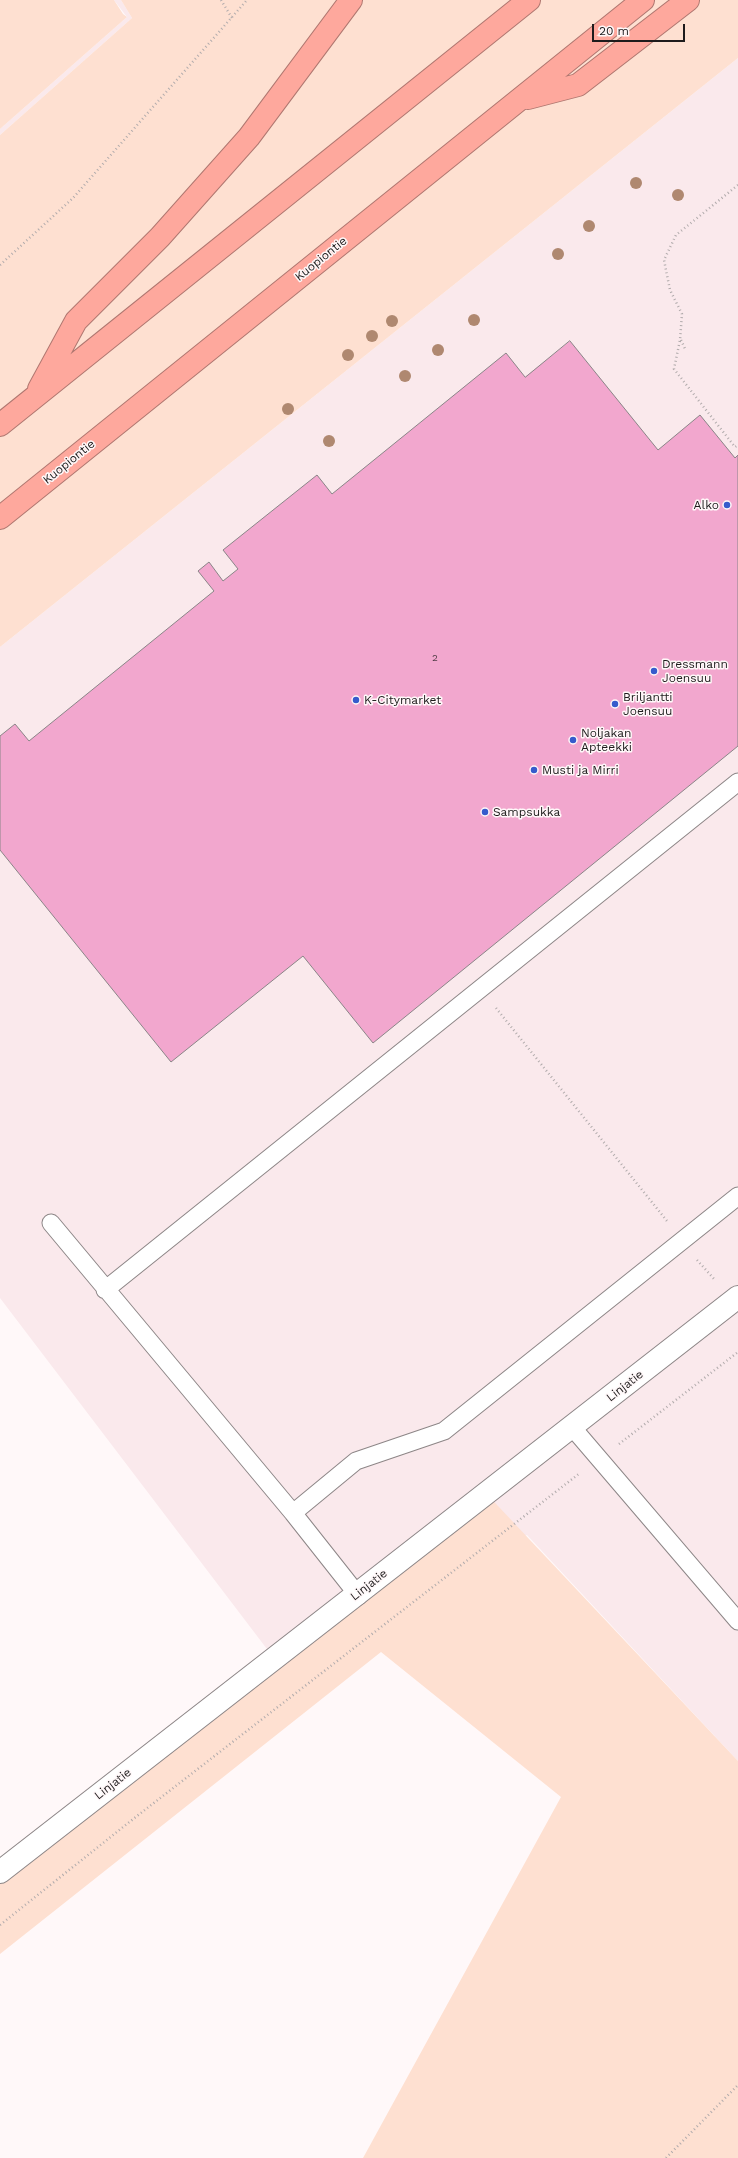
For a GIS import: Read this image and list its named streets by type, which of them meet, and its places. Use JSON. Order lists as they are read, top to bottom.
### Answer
{
  "streets": {
    "highway": ["Kuopiontie"],
    "street": ["Linjatie"]
  },
  "places": [
    "Alko",
    "Dressmann Joensuu",
    "K-Citymarket",
    "Briljantti Joensuu",
    "Noljakan Apteekki",
    "Musti ja Mirri",
    "Sampsukka"
  ],
  "house_numbers": ["2"],
  "scale_bar": "20 m"
}
